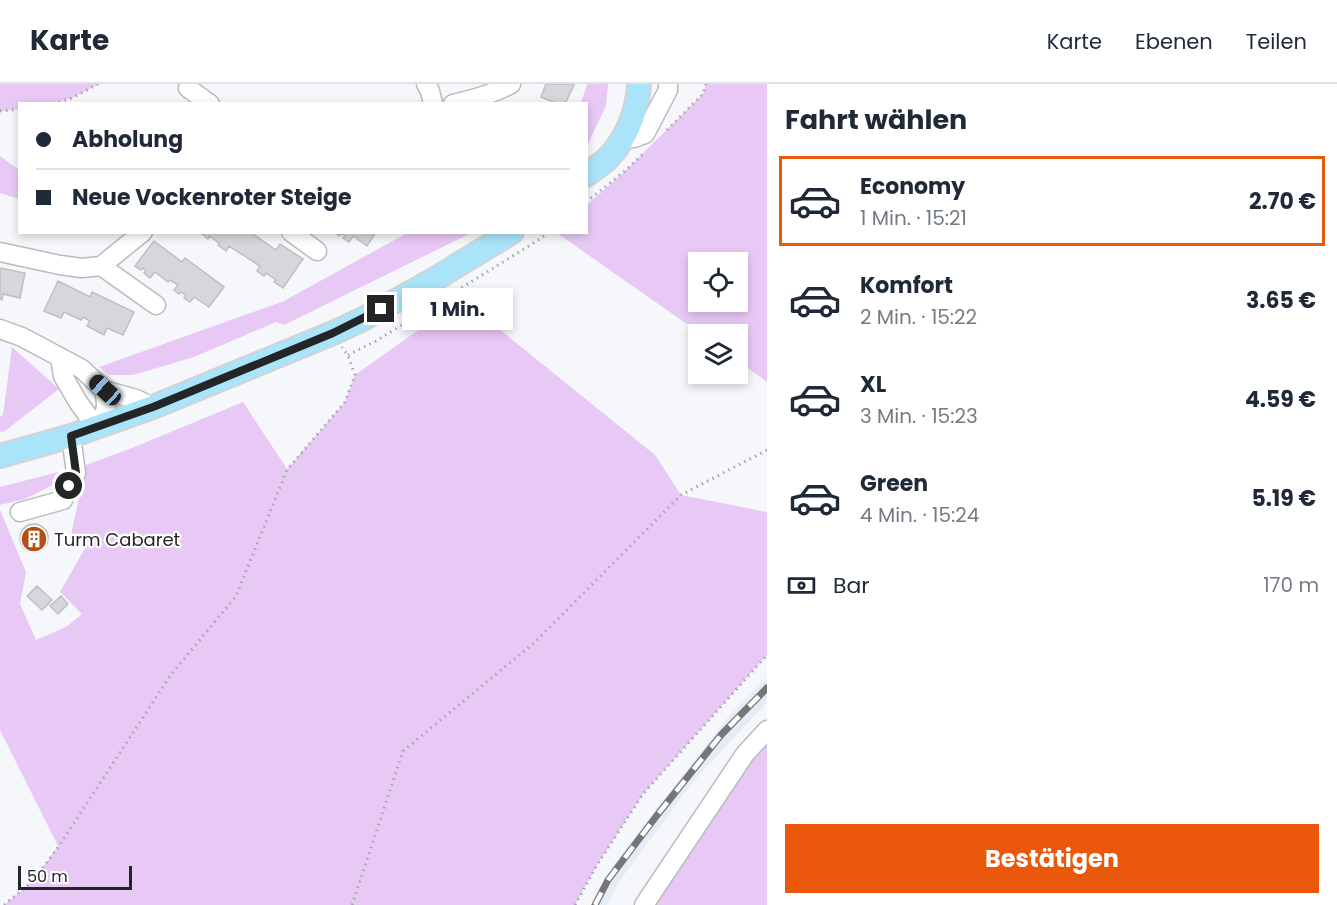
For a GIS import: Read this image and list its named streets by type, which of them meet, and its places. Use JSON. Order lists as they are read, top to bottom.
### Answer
{
  "places": {
    "building": ["Turm Cabaret"]
  },
  "scale_bar": "50 m",
  "page": {
    "header": "Karte",
    "nav": ["Karte", "Ebenen", "Teilen"],
    "heading": "Fahrt wählen",
    "banner": ["Abholung", "Neue Vockenroter Steige"],
    "list": [
      {
        "name": "Economy",
        "note": "1 Min. · 15:21",
        "value": "2.70 €"
      },
      {
        "name": "Komfort",
        "note": "2 Min. · 15:22",
        "value": "3.65 €"
      },
      {
        "name": "XL",
        "note": "3 Min. · 15:23",
        "value": "4.59 €"
      },
      {
        "name": "Green",
        "note": "4 Min. · 15:24",
        "value": "5.19 €"
      }
    ],
    "bubble": "1 Min.",
    "pay": ["Bar", "170 m"],
    "buttons": "Bestätigen",
    "scale": "50 m"
  }
}
